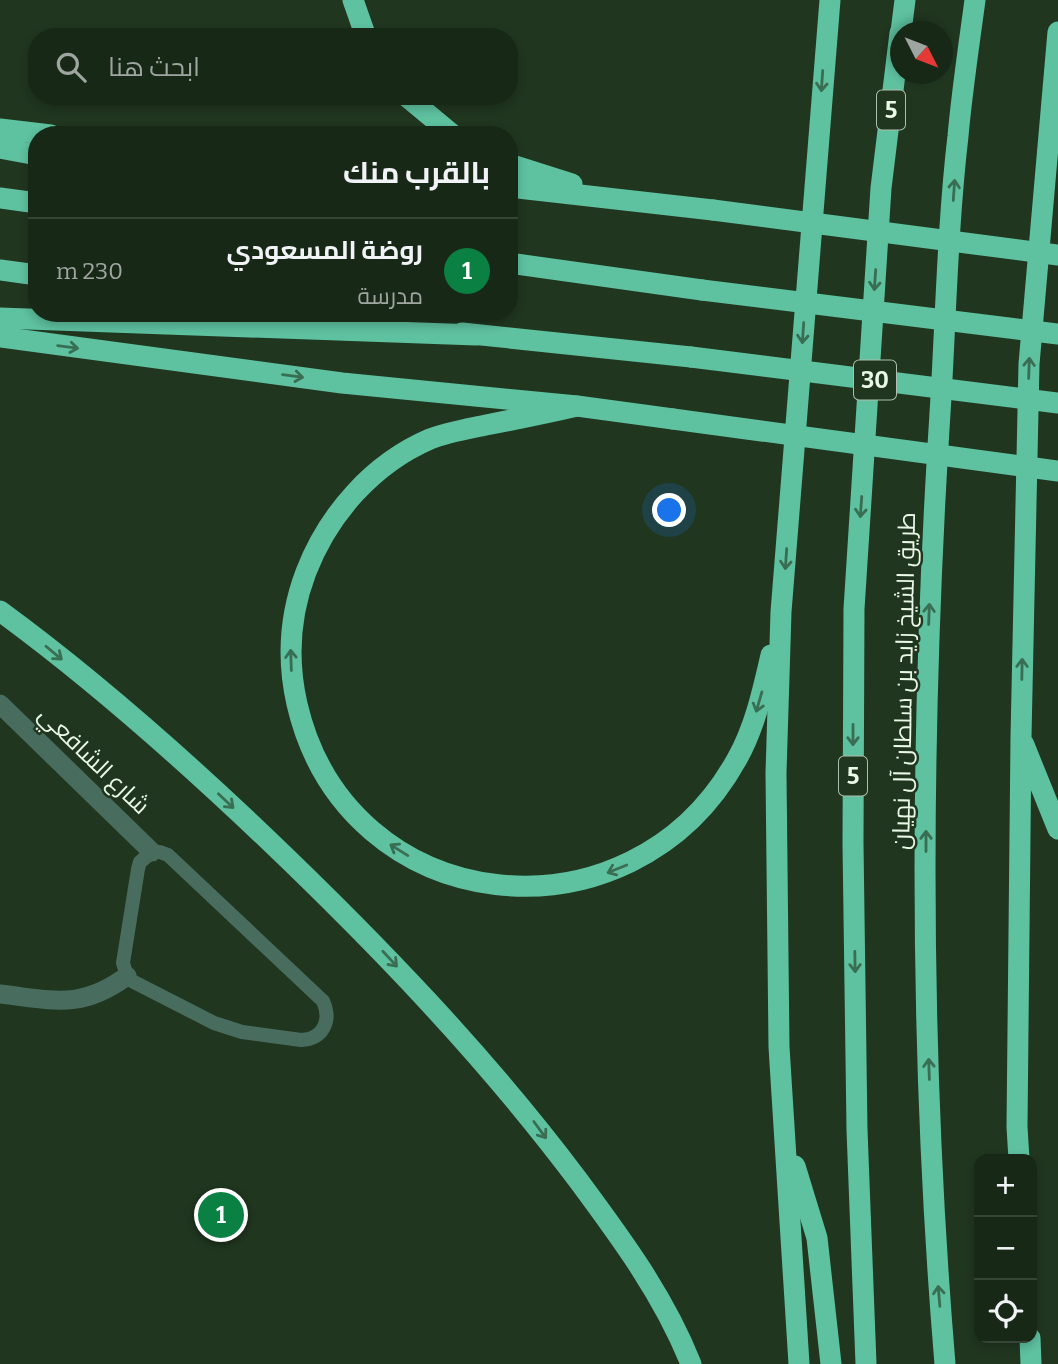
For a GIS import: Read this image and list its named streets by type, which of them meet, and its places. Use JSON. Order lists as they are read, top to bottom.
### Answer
{
  "streets": {
    "highway": ["5", "30", "طريق الشيخ زايد بن سلطان آل نهيان"],
    "street": ["شارع الشافعي"]
  },
  "north": "bottom right",
  "page": {
    "search": "ابحث هنا",
    "heading": "بالقرب منك",
    "list": [
      {
        "mark": "1",
        "name": "روضة المسعودي",
        "note": "مدرسة",
        "value": "230 m"
      }
    ],
    "map_buttons": ["+", "−"],
    "pins": "1"
  }
}
